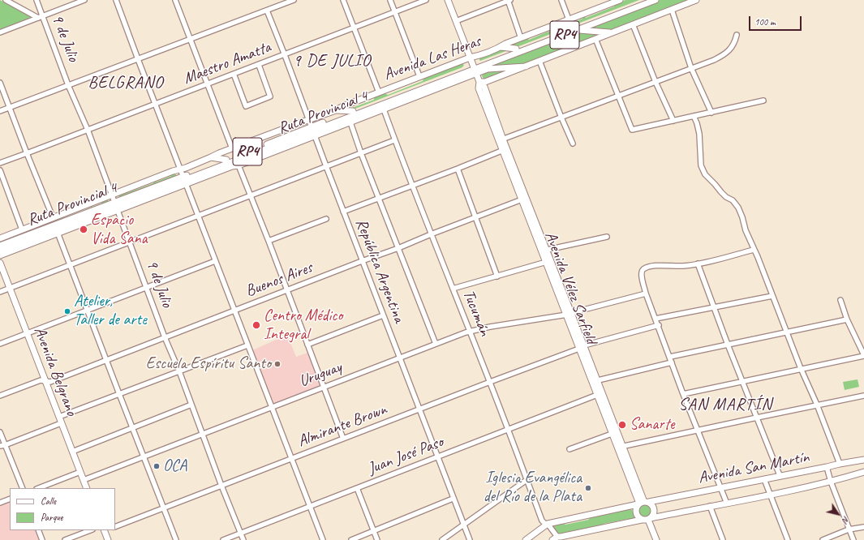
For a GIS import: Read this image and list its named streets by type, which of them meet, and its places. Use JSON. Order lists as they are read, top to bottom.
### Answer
{
  "streets": {
    "main road": [
      "RP4",
      "Avenida Las Heras",
      "Ruta Provincial 4",
      "Avenida Vélez Sarfield",
      "Avenida Belgrano",
      "Avenida San Martín"
    ],
    "street": [
      "9 de Julio",
      "Maestro Amatta",
      "República Argentina",
      "Buenos Aires",
      "Tucumán",
      "Uruguay",
      "Almirante Brown",
      "Juan José Paso"
    ]
  },
  "crossings": [
    ["9 de Julio", "Avenida Las Heras"],
    ["9 de Julio", "Maestro Amatta"],
    ["9 de Julio", "Ruta Provincial 4"],
    ["9 de Julio", "Buenos Aires"],
    ["9 de Julio", "Uruguay"],
    ["9 de Julio", "Almirante Brown"],
    ["9 de Julio", "Juan José Paso"],
    ["Avenida Las Heras", "Ruta Provincial 4"],
    ["Avenida Las Heras", "República Argentina"],
    ["Avenida Las Heras", "Avenida Vélez Sarfield"],
    ["Avenida Las Heras", "Tucumán"],
    ["Maestro Amatta", "República Argentina"],
    ["Ruta Provincial 4", "República Argentina"],
    ["Ruta Provincial 4", "Avenida Vélez Sarfield"],
    ["República Argentina", "Buenos Aires"],
    ["República Argentina", "Uruguay"],
    ["República Argentina", "Almirante Brown"],
    ["República Argentina", "Juan José Paso"],
    ["Buenos Aires", "Avenida Vélez Sarfield"],
    ["Buenos Aires", "Tucumán"],
    ["Buenos Aires", "Avenida Belgrano"],
    ["Avenida Vélez Sarfield", "Uruguay"],
    ["Avenida Vélez Sarfield", "Almirante Brown"],
    ["Avenida Vélez Sarfield", "Juan José Paso"],
    ["Avenida Vélez Sarfield", "Avenida San Martín"],
    ["Tucumán", "Uruguay"],
    ["Tucumán", "Almirante Brown"],
    ["Tucumán", "Juan José Paso"],
    ["Tucumán", "Avenida San Martín"],
    ["Avenida Belgrano", "Uruguay"]
  ],
  "districts": ["9 DE JULIO", "BELGRANO", "SAN MARTÍN"],
  "places": [
    "Espacio Vida Sana",
    "Atelier, Taller de arte",
    "Centro Médico Integral",
    "Escuela Espíritu Santo",
    "Sanarte",
    "OCA",
    "Iglesia Evangélica del Río de la Plata"
  ],
  "legend": ["Calle", "Parque"],
  "scale_bar": "100 m",
  "north": "bottom right"
}
